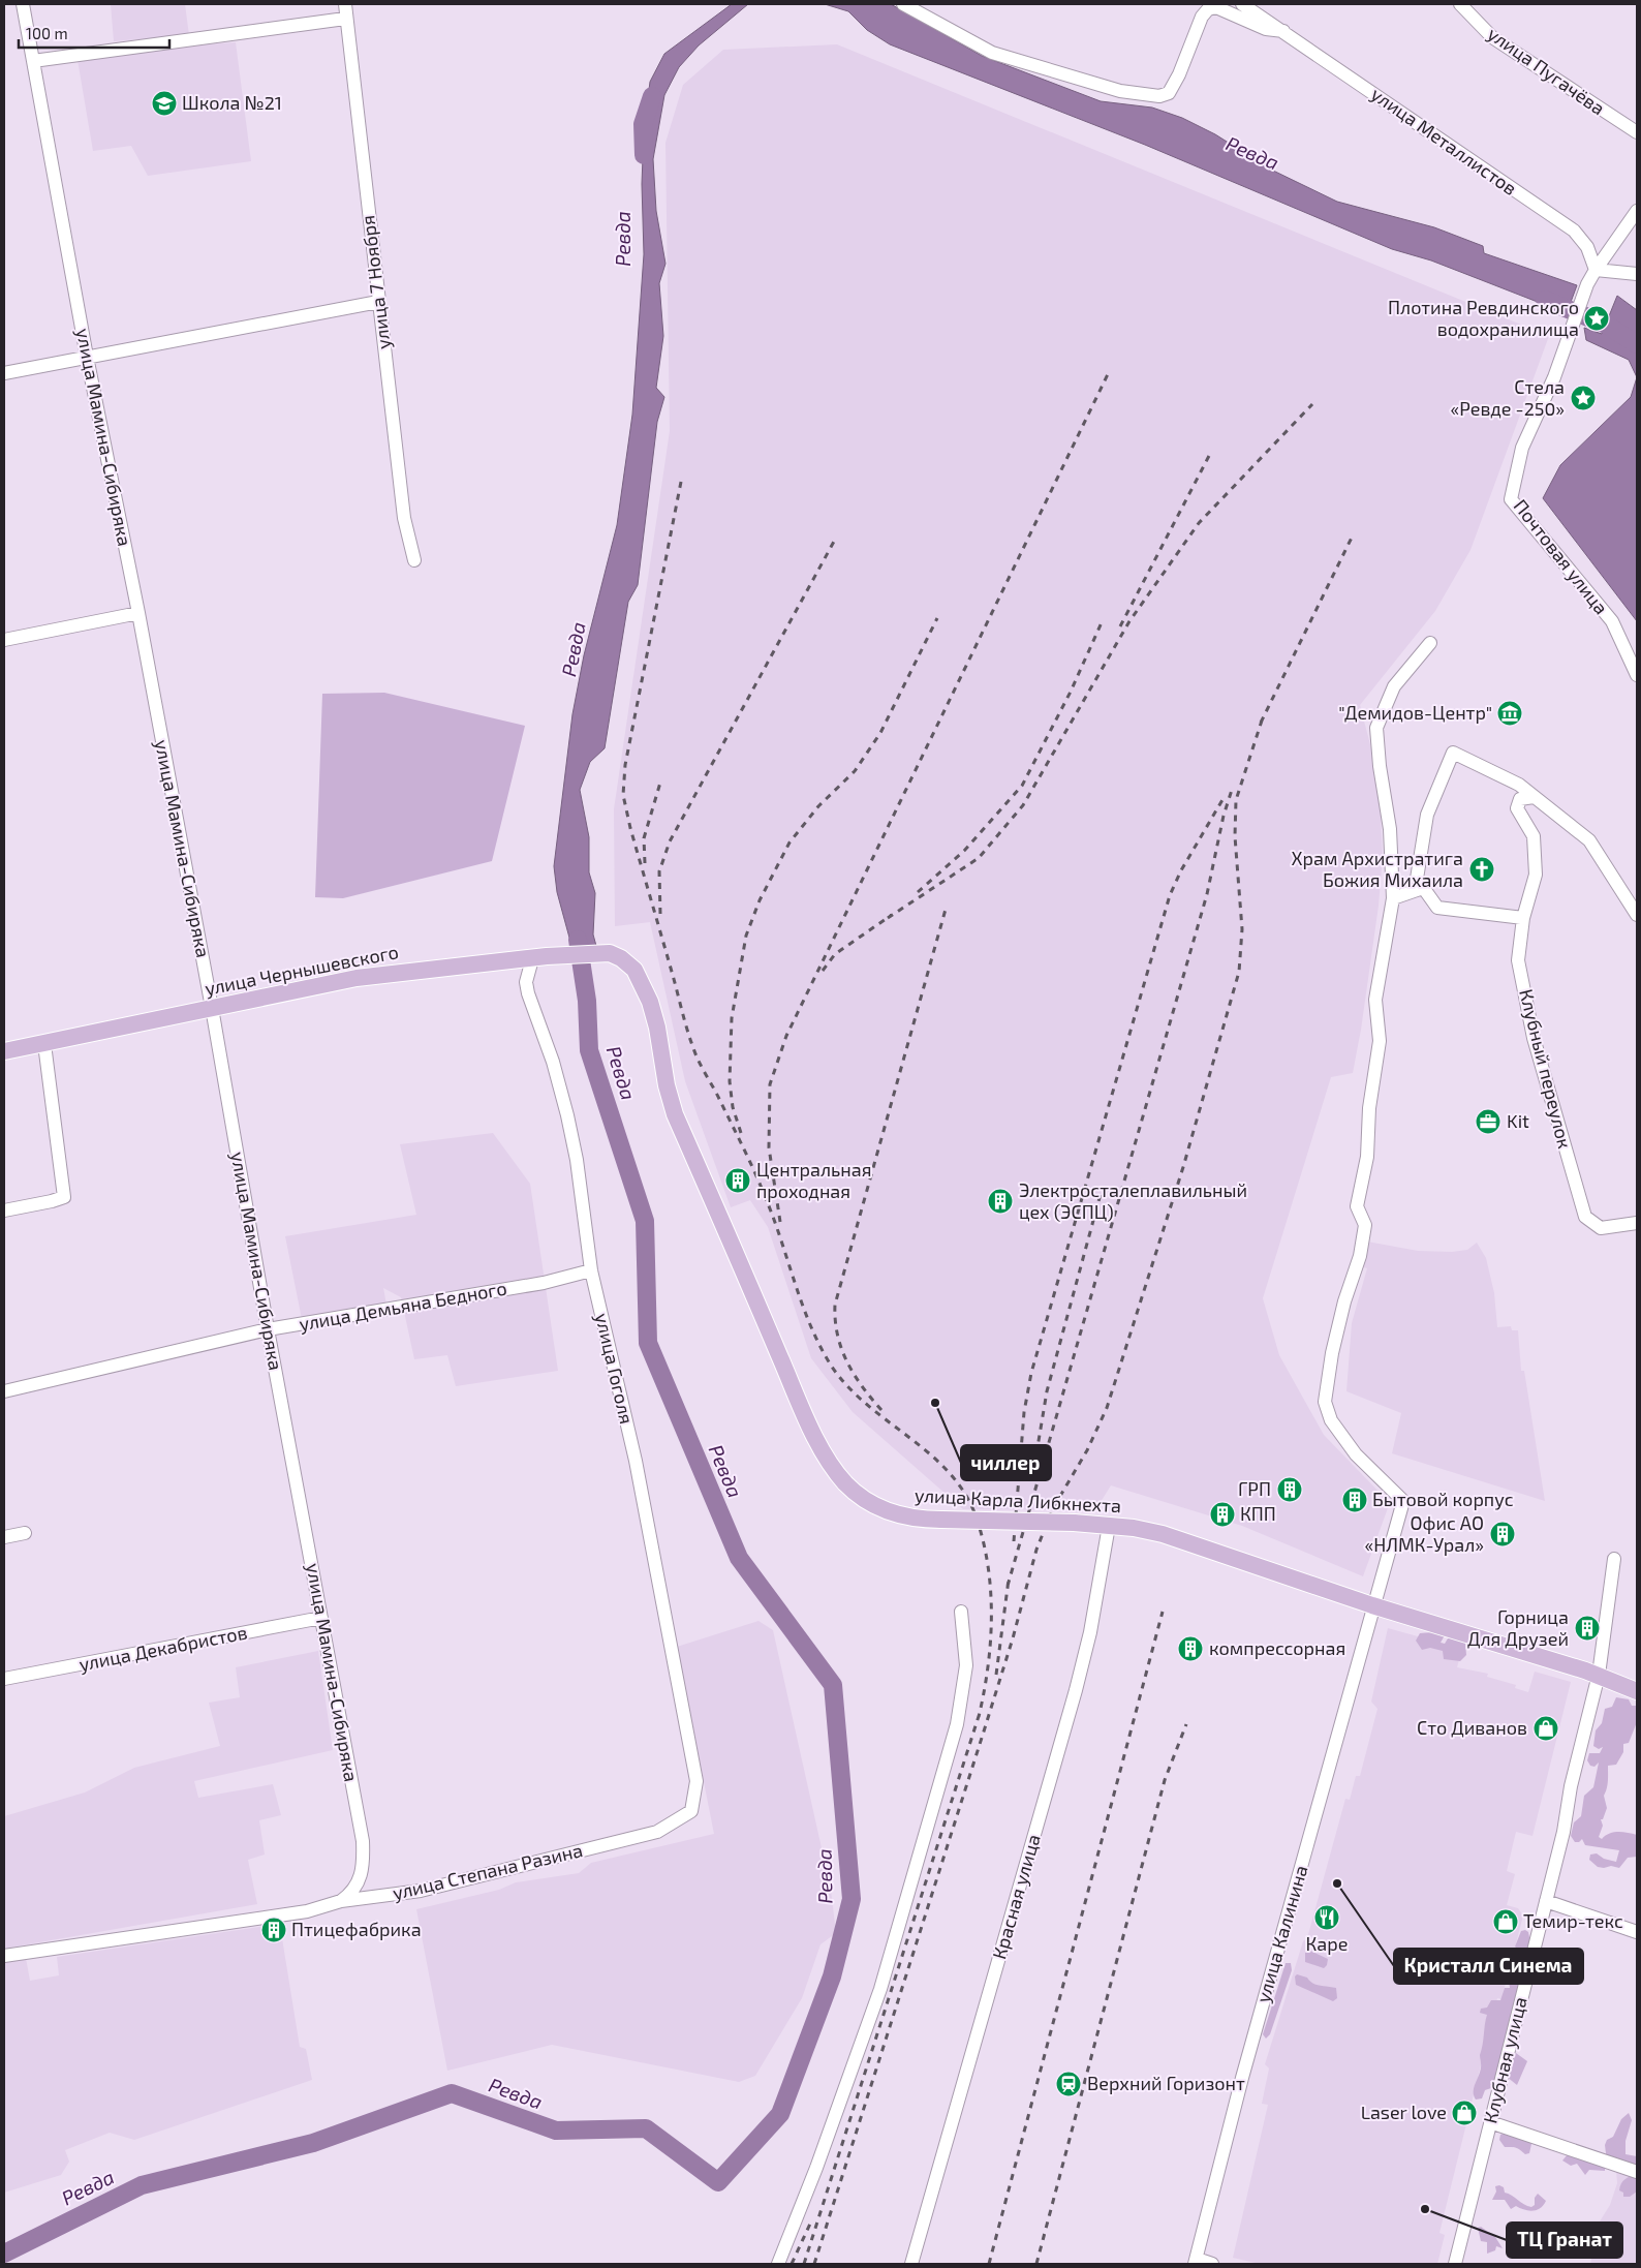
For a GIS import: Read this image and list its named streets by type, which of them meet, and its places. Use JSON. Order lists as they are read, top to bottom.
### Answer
{
  "streets": {
    "main road": ["улица Чернышевского", "улица Карла Либкнехта"],
    "street": [
      "улица Пугачёва",
      "улица Металлистов",
      "улица 7 Ноября",
      "улица Мамина-Сибиряка",
      "Почтовая улица",
      "Клубный переулок",
      "улица Демьяна Бедного",
      "улица Гоголя",
      "улица Декабристов",
      "улица Степана Разина",
      "Красная улица",
      "улица Калинина",
      "Клубная улица"
    ]
  },
  "crossings": [
    ["улица Металлистов", "Почтовая улица"],
    ["улица Мамина-Сибиряка", "улица Чернышевского"],
    ["улица Мамина-Сибиряка", "улица Демьяна Бедного"],
    ["улица Мамина-Сибиряка", "улица Декабристов"],
    ["улица Мамина-Сибиряка", "улица Степана Разина"],
    ["улица Чернышевского", "улица Гоголя"],
    ["улица Чернышевского", "улица Карла Либкнехта"],
    ["улица Демьяна Бедного", "улица Гоголя"],
    ["улица Гоголя", "улица Степана Разина"],
    ["улица Карла Либкнехта", "Красная улица"],
    ["улица Карла Либкнехта", "улица Калинина"],
    ["улица Карла Либкнехта", "Клубная улица"]
  ],
  "water": ["Ревда"],
  "places": {
    "school or university": ["Школа №21"],
    "place": ["Плотина Ревдинского водохранилища", "Стела «Ревде -250»"],
    "museum": ["\"Демидов-Центр\""],
    "church": ["Храм Архистратига Божия Михаила"],
    "office": ["Kit"],
    "building": [
      "Центральная проходная",
      "Электросталеплавильный цех (ЭСПЦ)",
      "ГРП",
      "Бытовой корпус",
      "КПП",
      "Офис АО «НЛМК-Урал»",
      "Горница Для Друзей",
      "компрессорная",
      "Птицефабрика"
    ],
    "other": ["чиллер", "Кристалл Синема", "ТЦ Гранат"],
    "shop": ["Сто Диванов", "Темир-текс", "Laser love"],
    "restaurant": ["Каре"],
    "station": ["Верхний Горизонт"]
  },
  "scale_bar": "100 m"
}
